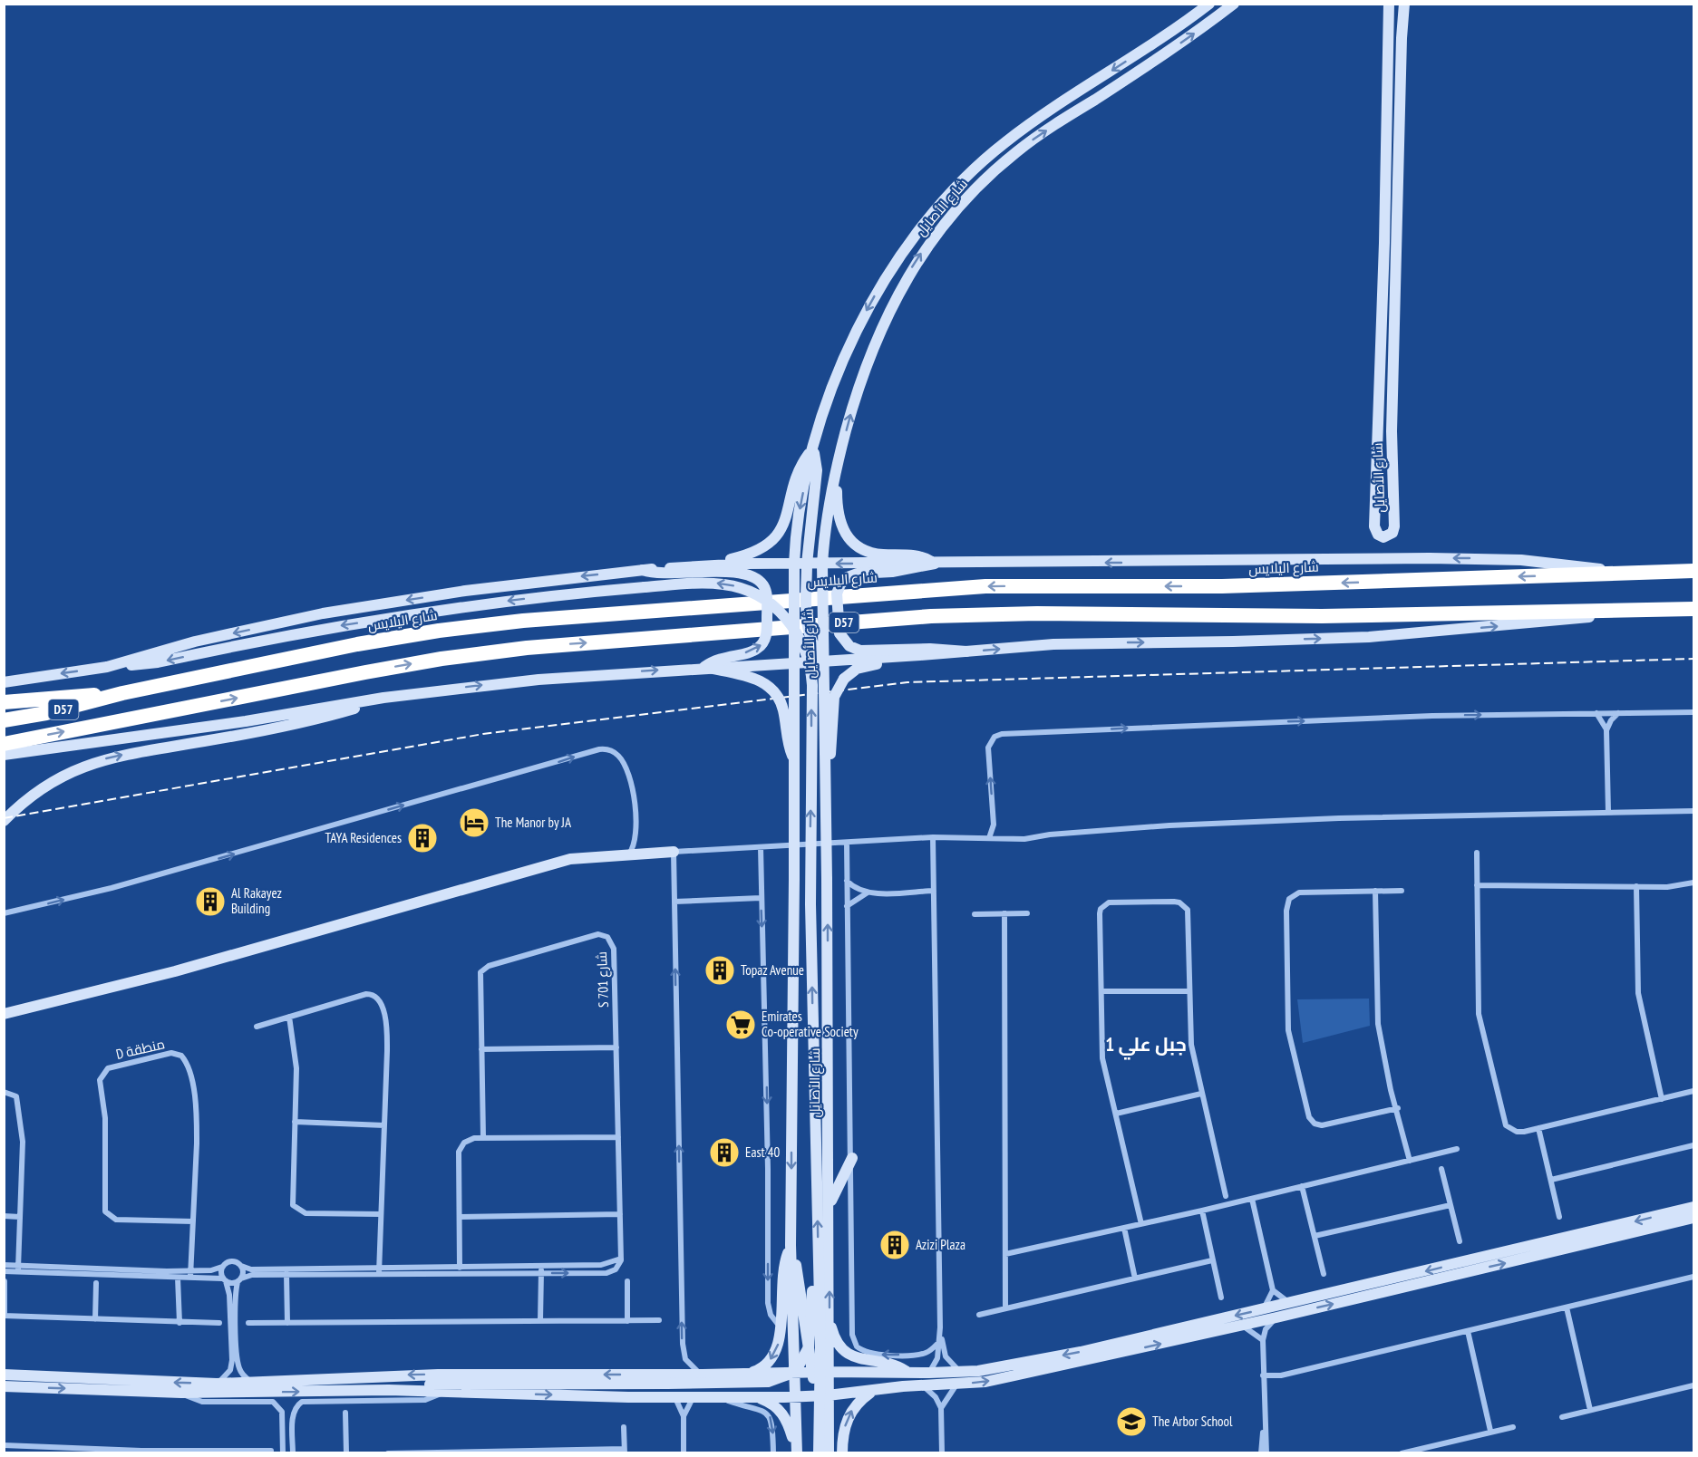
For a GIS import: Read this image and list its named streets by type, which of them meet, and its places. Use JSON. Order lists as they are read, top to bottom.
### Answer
{
  "streets": {
    "highway": ["شارع اليلايس", "D57"],
    "main road": ["شارع الأصايل"],
    "street": ["S 701 شارع", "D منطقة"]
  },
  "districts": ["جبل علي 1"],
  "places": {
    "hotel": ["The Manor by JA"],
    "building": [
      "TAYA Residences",
      "Al Rakayez Building",
      "Topaz Avenue",
      "East 40",
      "Azizi Plaza"
    ],
    "supermarket": ["Emirates Co-operative Society"],
    "school or university": ["The Arbor School"]
  }
}
